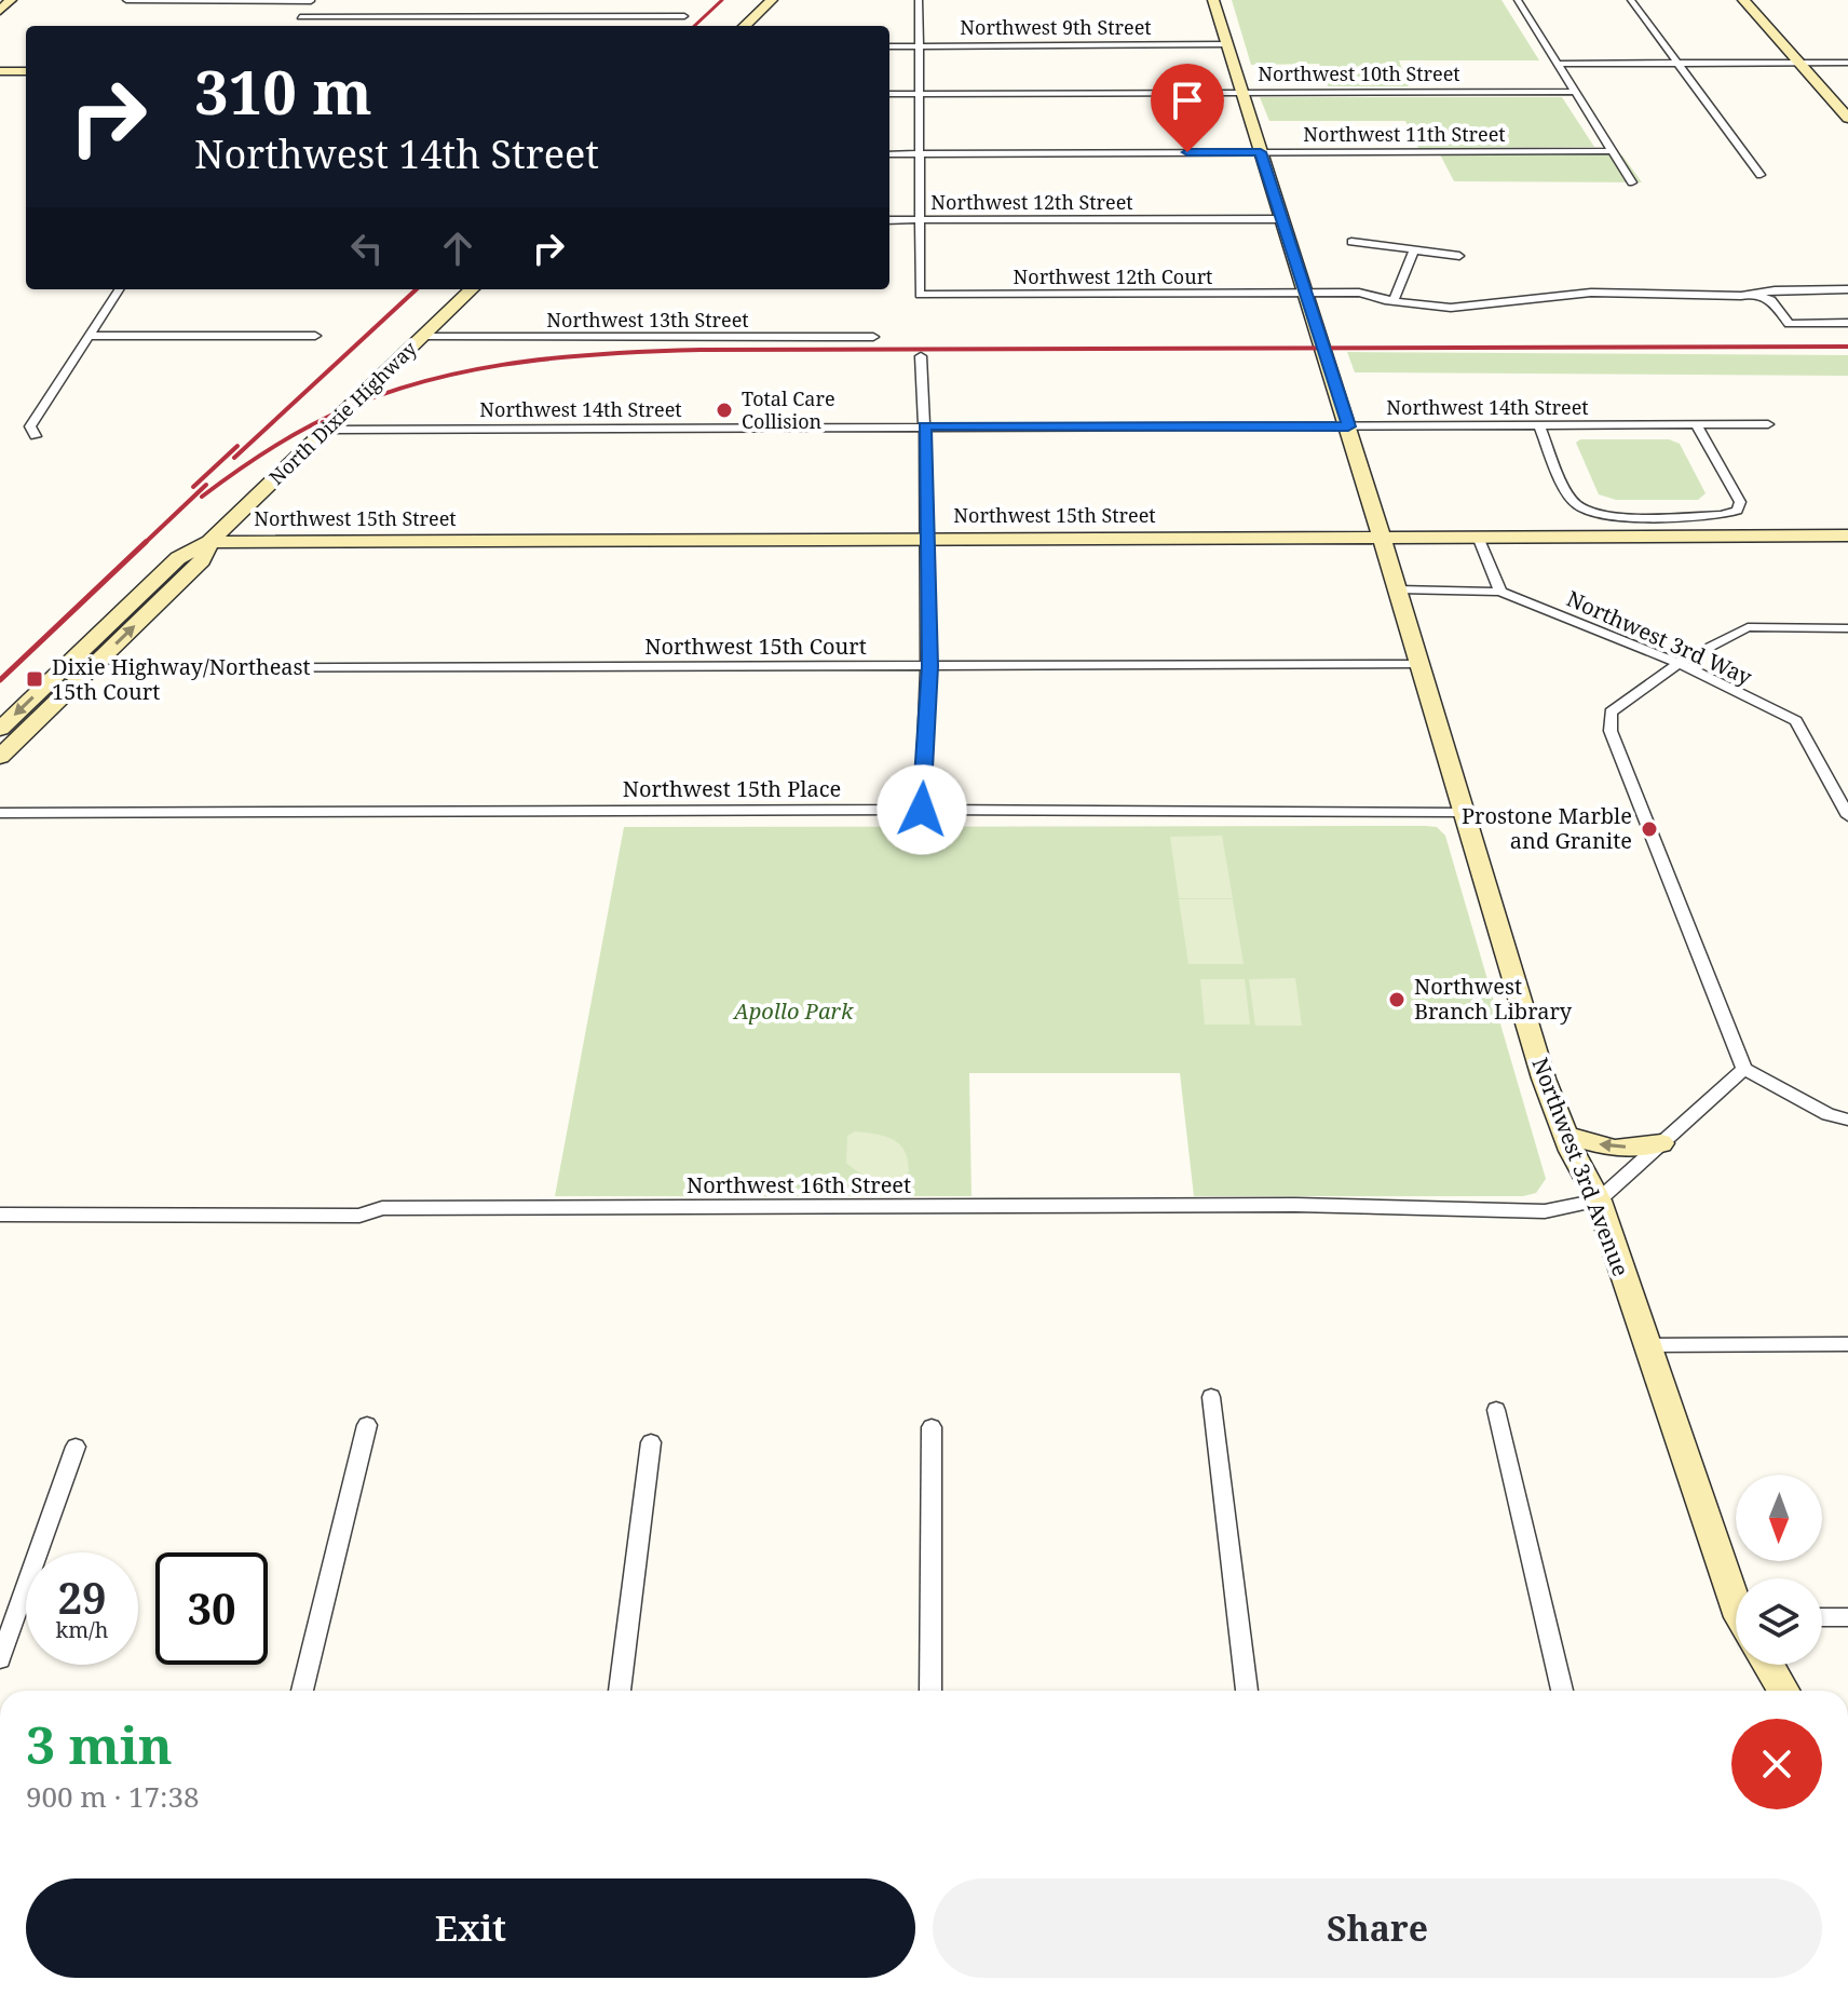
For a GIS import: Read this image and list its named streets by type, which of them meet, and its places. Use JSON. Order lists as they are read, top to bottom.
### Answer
{
  "streets": {
    "street": [
      "Northwest 9th Street",
      "Northwest 10th Street",
      "Northwest 11th Street",
      "Northwest 12th Street",
      "Northwest 12th Court",
      "Northwest 13th Street",
      "Northwest 14th Street",
      "North Dixie Highway",
      "Northwest 15th Street",
      "Northwest 3rd Way",
      "Northwest 15th Court",
      "Northwest 15th Place",
      "Northwest 3rd Avenue",
      "Northwest 16th Street"
    ]
  },
  "crossings": [
    ["Northwest 9th Street", "Northwest 3rd Avenue"],
    ["Northwest 10th Street", "Northwest 3rd Avenue"],
    ["Northwest 11th Street", "Northwest 3rd Avenue"],
    ["Northwest 12th Street", "Northwest 12th Court"],
    ["Northwest 12th Street", "Northwest 3rd Avenue"],
    ["Northwest 12th Court", "Northwest 3rd Avenue"],
    ["Northwest 13th Street", "North Dixie Highway"],
    ["Northwest 14th Street", "North Dixie Highway"],
    ["Northwest 14th Street", "Northwest 3rd Avenue"],
    ["North Dixie Highway", "Northwest 15th Street"],
    ["North Dixie Highway", "Northwest 15th Court"],
    ["Northwest 15th Street", "Northwest 3rd Avenue"],
    ["Northwest 3rd Way", "Northwest 3rd Avenue"],
    ["Northwest 15th Court", "Northwest 3rd Avenue"],
    ["Northwest 15th Place", "Northwest 3rd Avenue"],
    ["Northwest 3rd Avenue", "Northwest 16th Street"]
  ],
  "parks": ["Apollo Park"],
  "places": {
    "other": ["Total Care Collision", "Prostone Marble and Granite", "Northwest Branch Library"],
    "transit": ["Dixie Highway/Northeast 15th Court"]
  },
  "north": "bottom",
  "page": {
    "turn": ["310 m", "Northwest 14th Street"],
    "speed": "29 km/h",
    "limit": "30",
    "heading": ["3 min", "900 m · 17:38"],
    "buttons": ["Exit", "Share"]
  }
}
